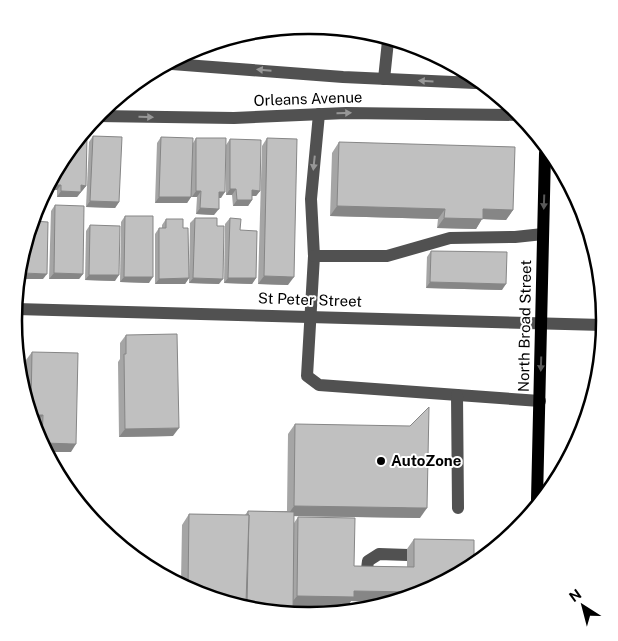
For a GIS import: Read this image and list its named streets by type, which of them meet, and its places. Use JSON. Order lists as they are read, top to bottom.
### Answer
{
  "streets": {
    "main road": ["North Broad Street"],
    "street": ["Orleans Avenue", "St Peter Street"]
  },
  "crossings": [
    ["St Peter Street", "North Broad Street"]
  ],
  "one_way": ["North Broad Street"],
  "places": ["AutoZone"],
  "north": "top left"
}
